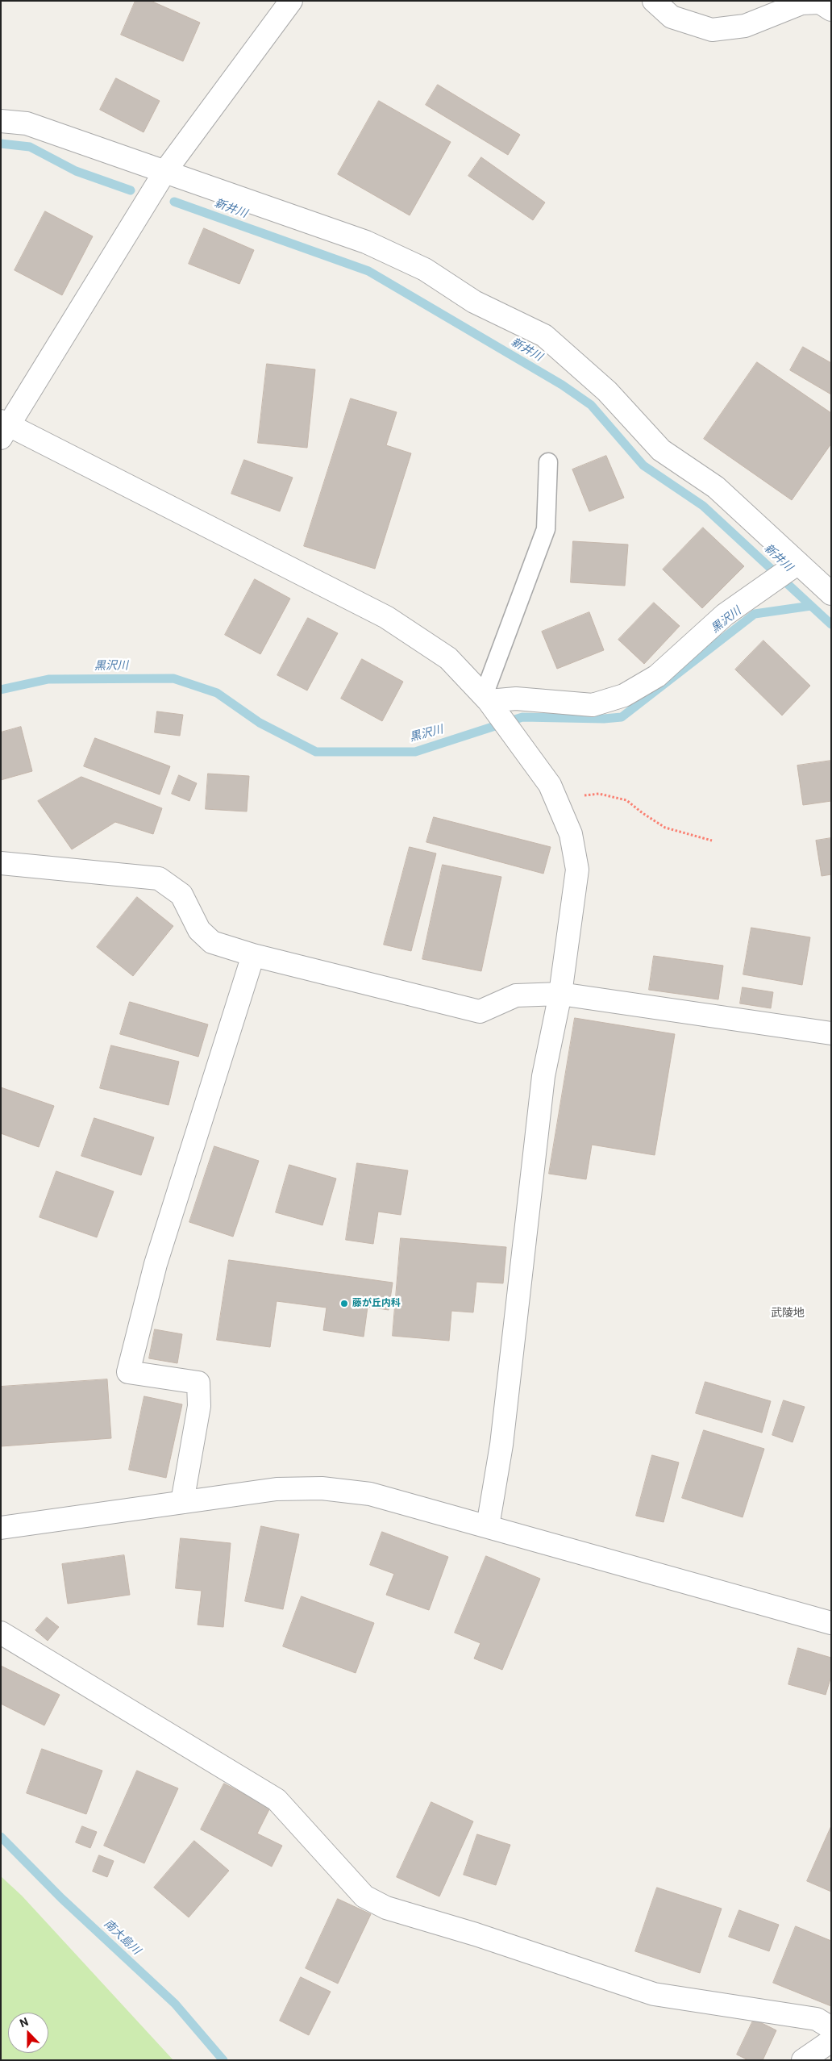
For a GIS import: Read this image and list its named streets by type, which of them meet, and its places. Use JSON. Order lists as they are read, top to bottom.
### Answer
{
  "districts": ["武陵地"],
  "water": ["新井川", "黒沢川", "南大島川"],
  "places": ["藤が丘内科"],
  "north": "top"
}
